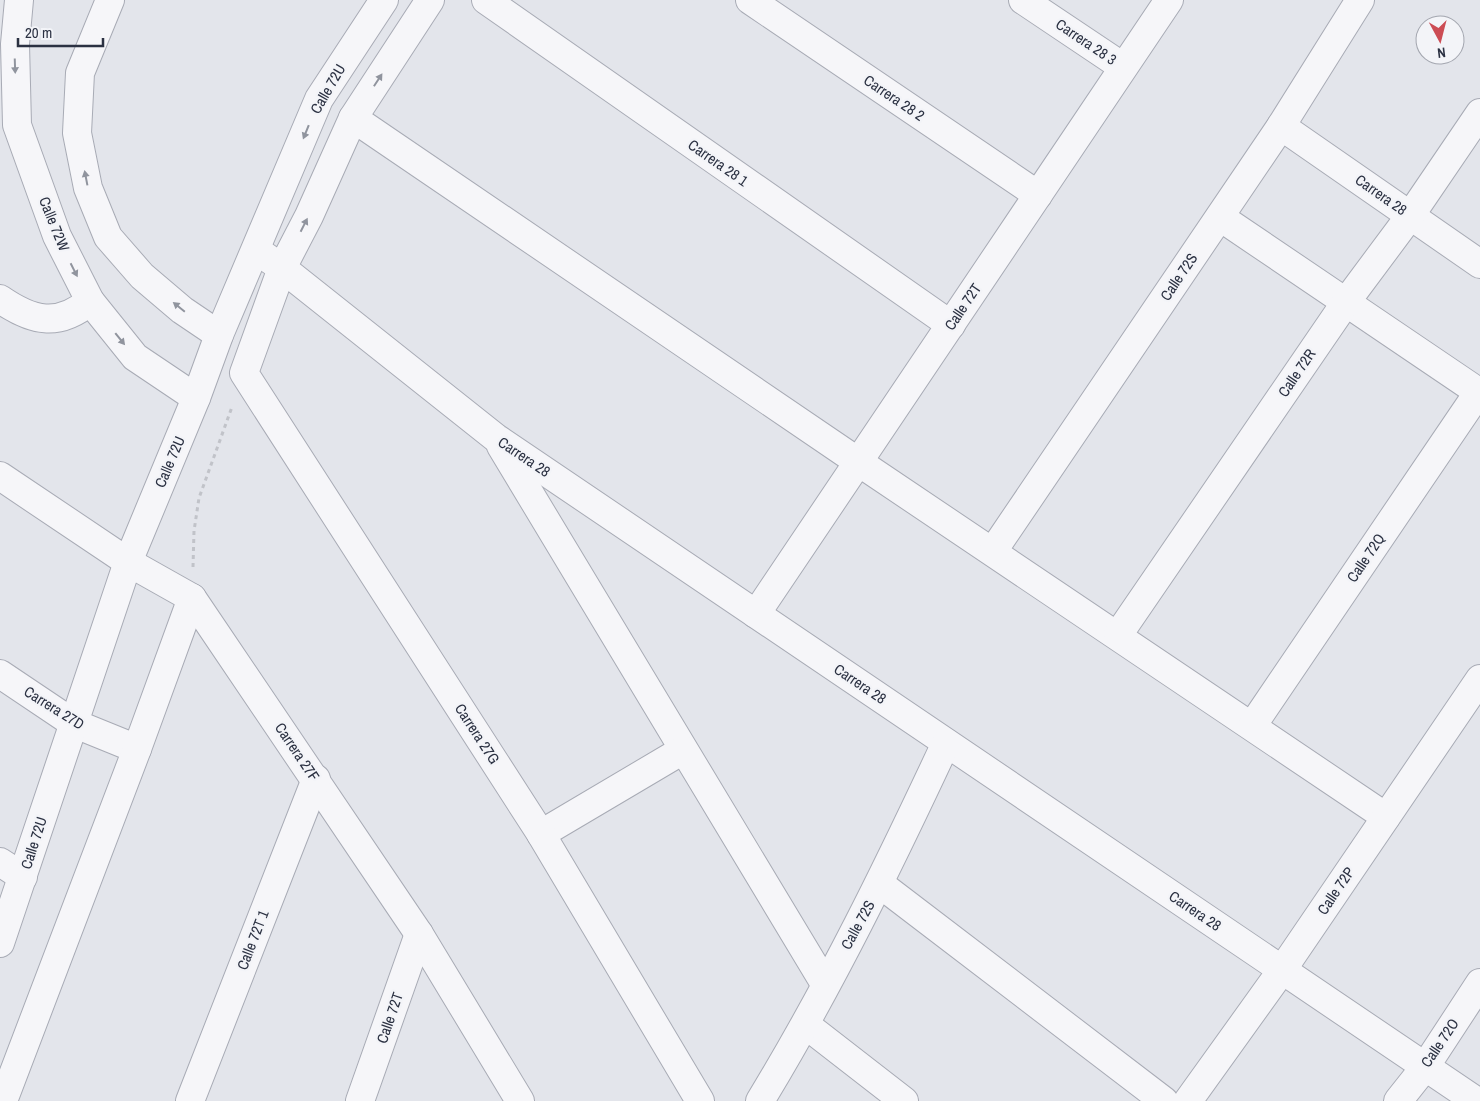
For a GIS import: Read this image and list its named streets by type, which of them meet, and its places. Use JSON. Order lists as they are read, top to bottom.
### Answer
{
  "streets": {
    "street": [
      "Carrera 28 3",
      "Calle 72U",
      "Carrera 28 2",
      "Carrera 28 1",
      "Carrera 28",
      "Calle 72W",
      "Calle 72S",
      "Calle 72T",
      "Calle 72R",
      "Calle 72Q",
      "Carrera 27D",
      "Carrera 27G",
      "Carrera 27F",
      "Calle 72P",
      "Calle 72T 1",
      "Calle 72O"
    ]
  },
  "crossings": [
    ["Carrera 28 3", "Calle 72T"],
    ["Calle 72U", "Carrera 28"],
    ["Calle 72U", "Calle 72W"],
    ["Calle 72U", "Carrera 27D"],
    ["Calle 72U", "Carrera 27F"],
    ["Carrera 28 2", "Calle 72T"],
    ["Carrera 28 1", "Calle 72T"],
    ["Carrera 28", "Calle 72S"],
    ["Carrera 28", "Calle 72T"],
    ["Carrera 28", "Calle 72R"],
    ["Carrera 28", "Calle 72P"],
    ["Carrera 28", "Calle 72O"],
    ["Calle 72T", "Carrera 27F"],
    ["Carrera 27F", "Calle 72T 1"]
  ],
  "one_way": ["Calle 72W"],
  "scale_bar": "20 m",
  "north": "bottom"
}
